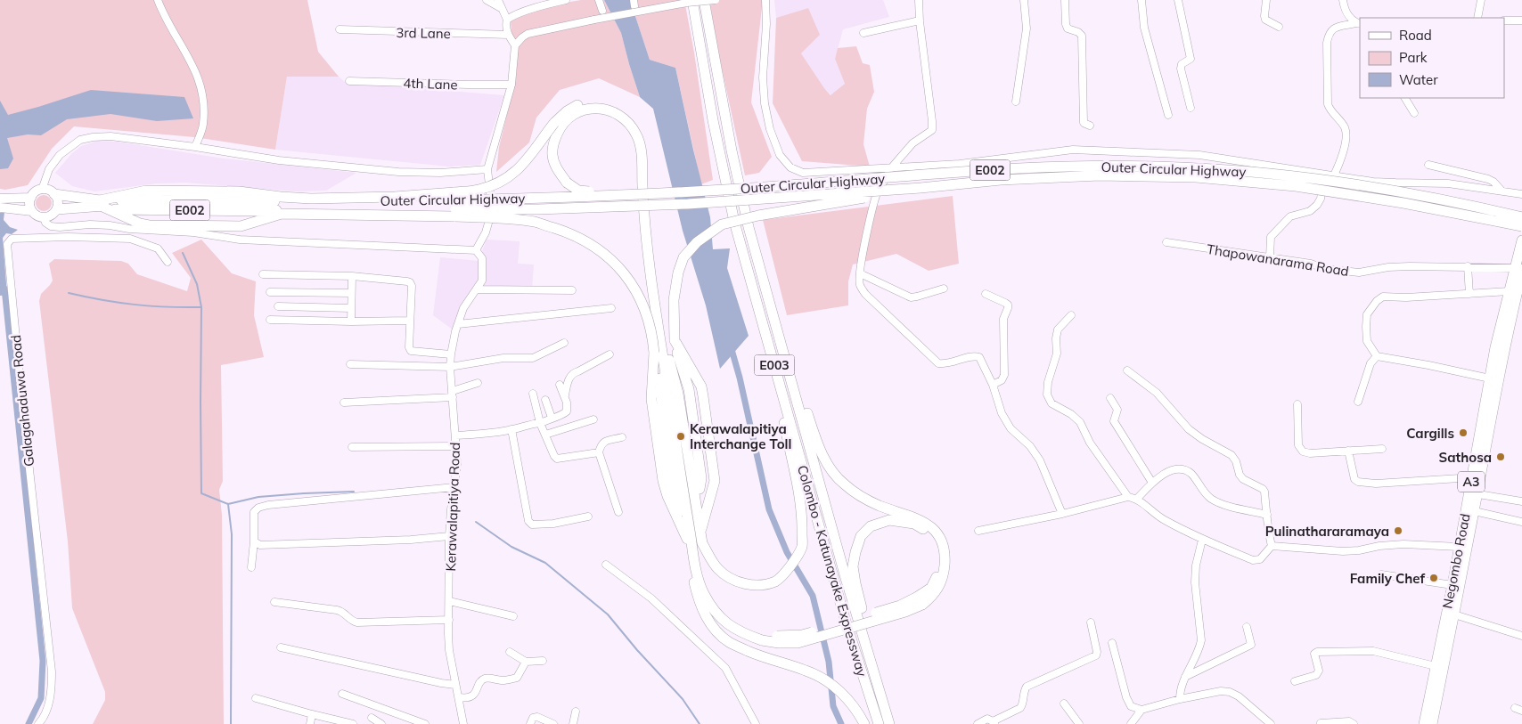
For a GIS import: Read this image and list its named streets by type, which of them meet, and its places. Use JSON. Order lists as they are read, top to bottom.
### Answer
{
  "streets": {
    "highway": [
      "Outer Circular Highway",
      "E002",
      "E003",
      "A3",
      "Negombo Road",
      "Colombo - Katunayake Expressway"
    ],
    "street": [
      "3rd Lane",
      "4th Lane",
      "Thapowanarama Road",
      "Galagahaduwa Road",
      "Kerawalapitiya Road"
    ]
  },
  "crossings": [
    ["Thapowanarama Road", "Negombo Road"]
  ],
  "places": [
    "Cargills",
    "Kerawalapitiya Interchange Toll",
    "Sathosa",
    "Pulinathararamaya",
    "Family Chef"
  ],
  "legend": ["Road", "Park", "Water"]
}
